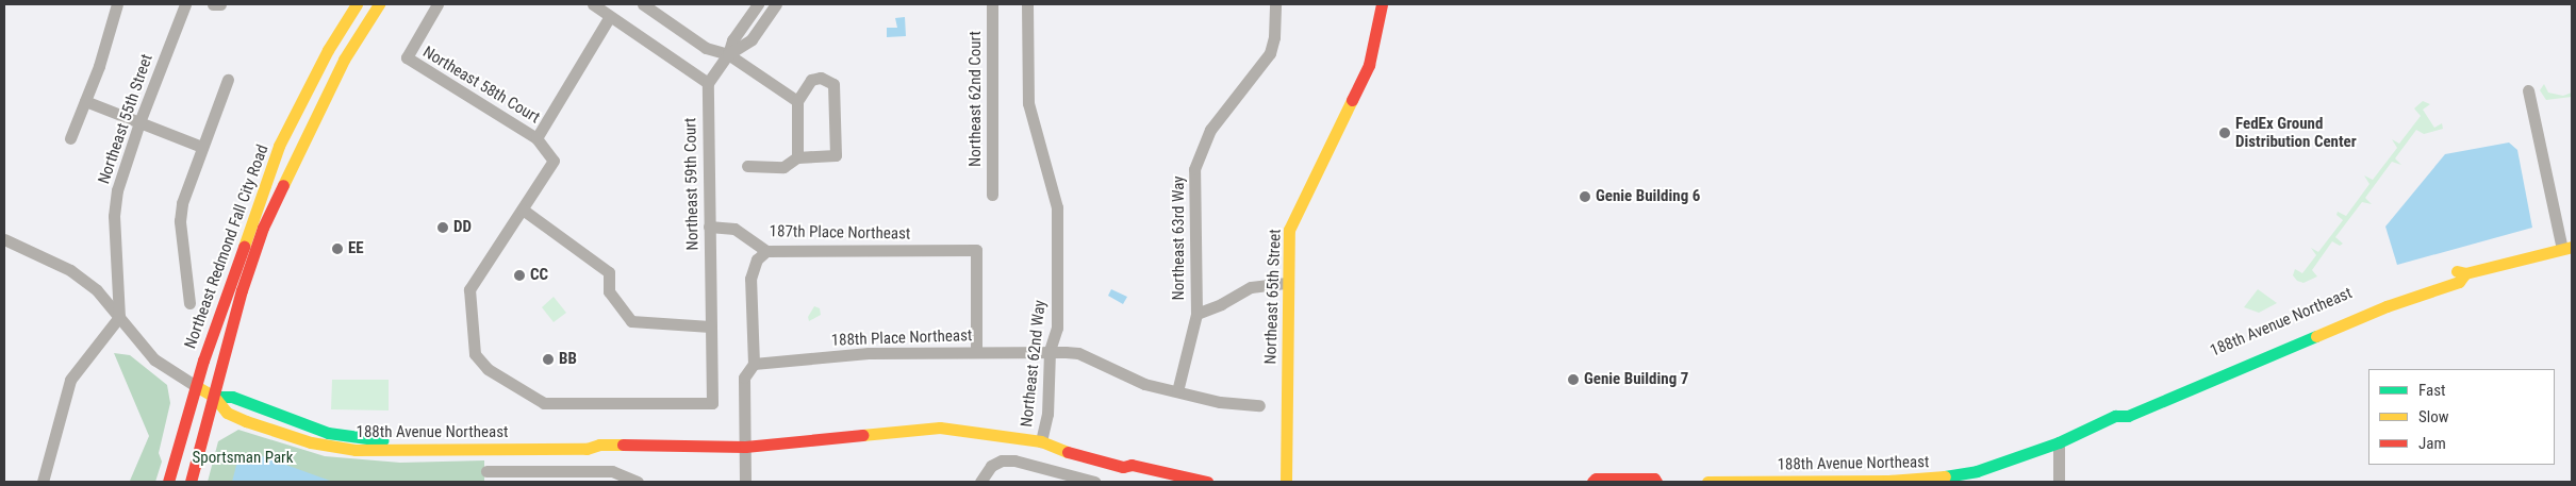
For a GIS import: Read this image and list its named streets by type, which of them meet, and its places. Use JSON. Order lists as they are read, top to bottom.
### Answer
{
  "streets": {
    "street": [
      "Northeast 58th Court",
      "Northeast 62nd Court",
      "Northeast 55th Street",
      "Northeast 59th Court",
      "187th Place Northeast",
      "Northeast 63rd Way",
      "Northeast Redmond Fall City Road",
      "Northeast 65th Street",
      "188th Avenue Northeast",
      "188th Place Northeast",
      "Northeast 62nd Way"
    ]
  },
  "crossings": [
    ["Northeast 59th Court", "187th Place Northeast"],
    ["187th Place Northeast", "188th Place Northeast"],
    ["Northeast 63rd Way", "188th Place Northeast"],
    ["Northeast Redmond Fall City Road", "188th Avenue Northeast"],
    ["188th Avenue Northeast", "Northeast 62nd Way"],
    ["188th Place Northeast", "Northeast 62nd Way"]
  ],
  "parks": ["Sportsman Park"],
  "places": [
    "FedEx Ground Distribution Center",
    "Genie Building 6",
    "DD",
    "EE",
    "CC",
    "BB",
    "Genie Building 7"
  ],
  "legend": ["Fast", "Slow", "Jam"]
}
